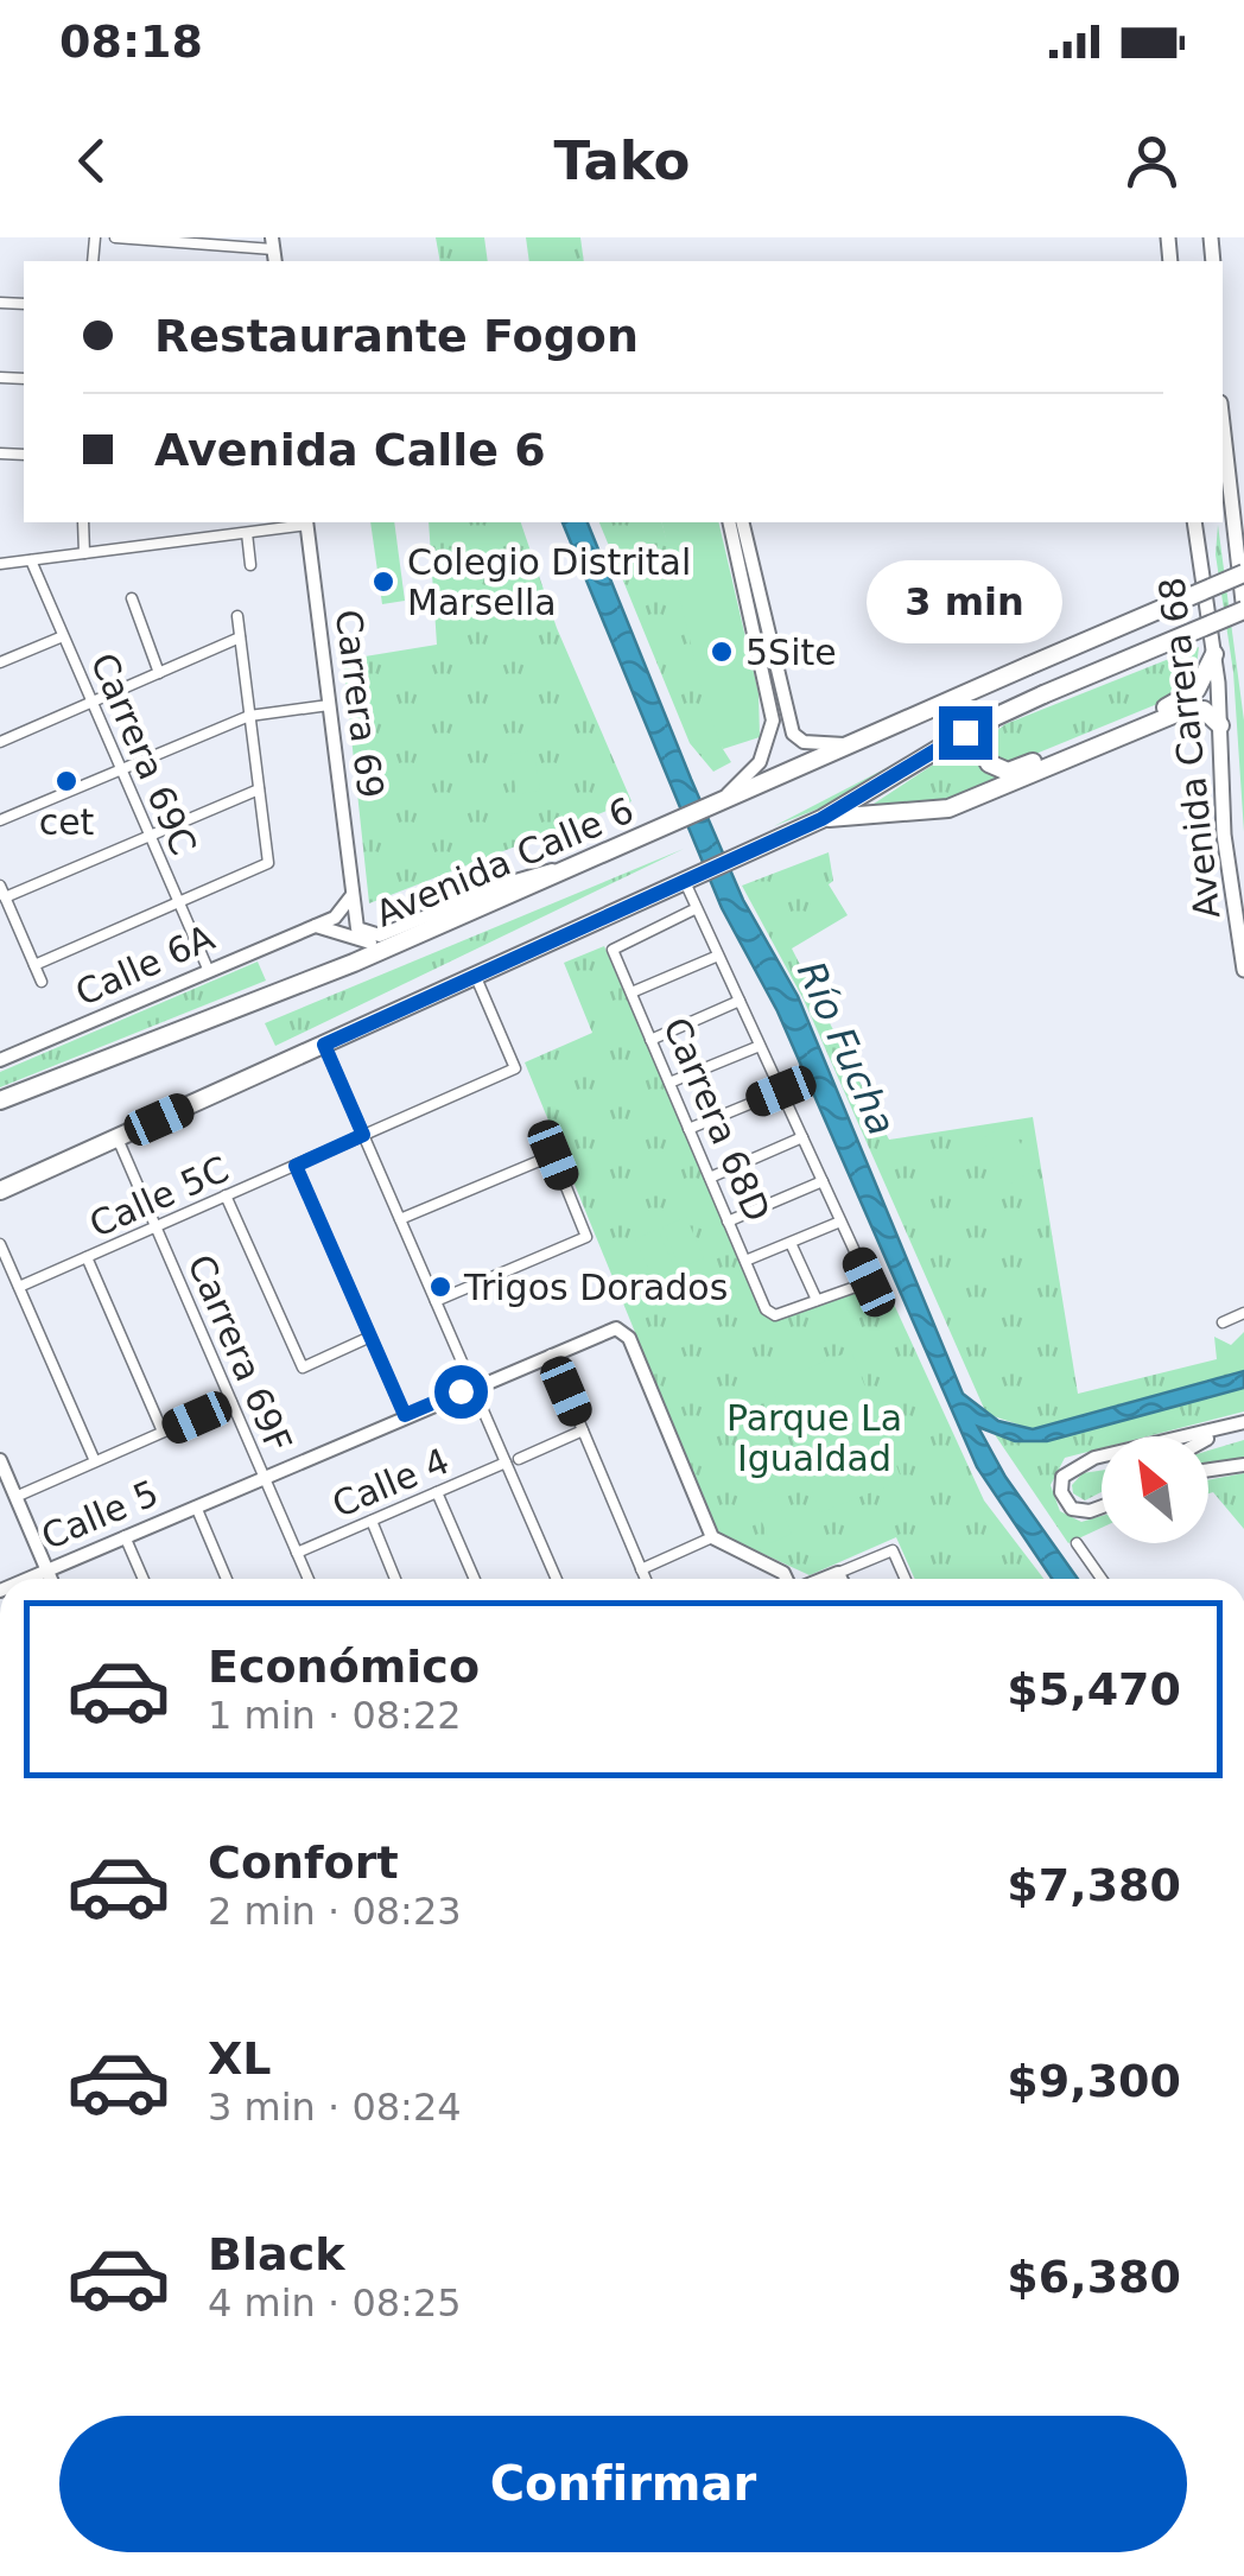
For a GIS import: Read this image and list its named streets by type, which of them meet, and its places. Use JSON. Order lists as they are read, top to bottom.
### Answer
{
  "streets": {
    "highway": ["Avenida Calle 6"],
    "main road": ["Avenida Carrera 68"],
    "street": [
      "Carrera 69",
      "Carrera 69C",
      "Calle 6A",
      "Carrera 68D",
      "Calle 5C",
      "Carrera 69F",
      "Calle 4",
      "Calle 5"
    ]
  },
  "crossings": [
    ["Carrera 69", "Avenida Calle 6"],
    ["Avenida Carrera 68", "Avenida Calle 6"],
    ["Carrera 69C", "Calle 6A"],
    ["Calle 5C", "Carrera 69F"],
    ["Carrera 69F", "Calle 4"],
    ["Carrera 69F", "Calle 5"]
  ],
  "water": ["Río Fucha"],
  "parks": ["Parque La Igualdad"],
  "places": [
    "Colegio Distrital Marsella",
    "5Site",
    "cet",
    "Trigos Dorados"
  ],
  "north": "top left",
  "page": {
    "status": "08:18",
    "header": "Tako",
    "banner": ["Restaurante Fogon", "Avenida Calle 6"],
    "bubble": "3 min",
    "list": [
      {
        "name": "Económico",
        "note": "1 min · 08:22",
        "value": "$5,470"
      },
      {
        "name": "Confort",
        "note": "2 min · 08:23",
        "value": "$7,380"
      },
      {
        "name": "XL",
        "note": "3 min · 08:24",
        "value": "$9,300"
      },
      {
        "name": "Black",
        "note": "4 min · 08:25",
        "value": "$6,380"
      }
    ],
    "buttons": "Confirmar"
  }
}
